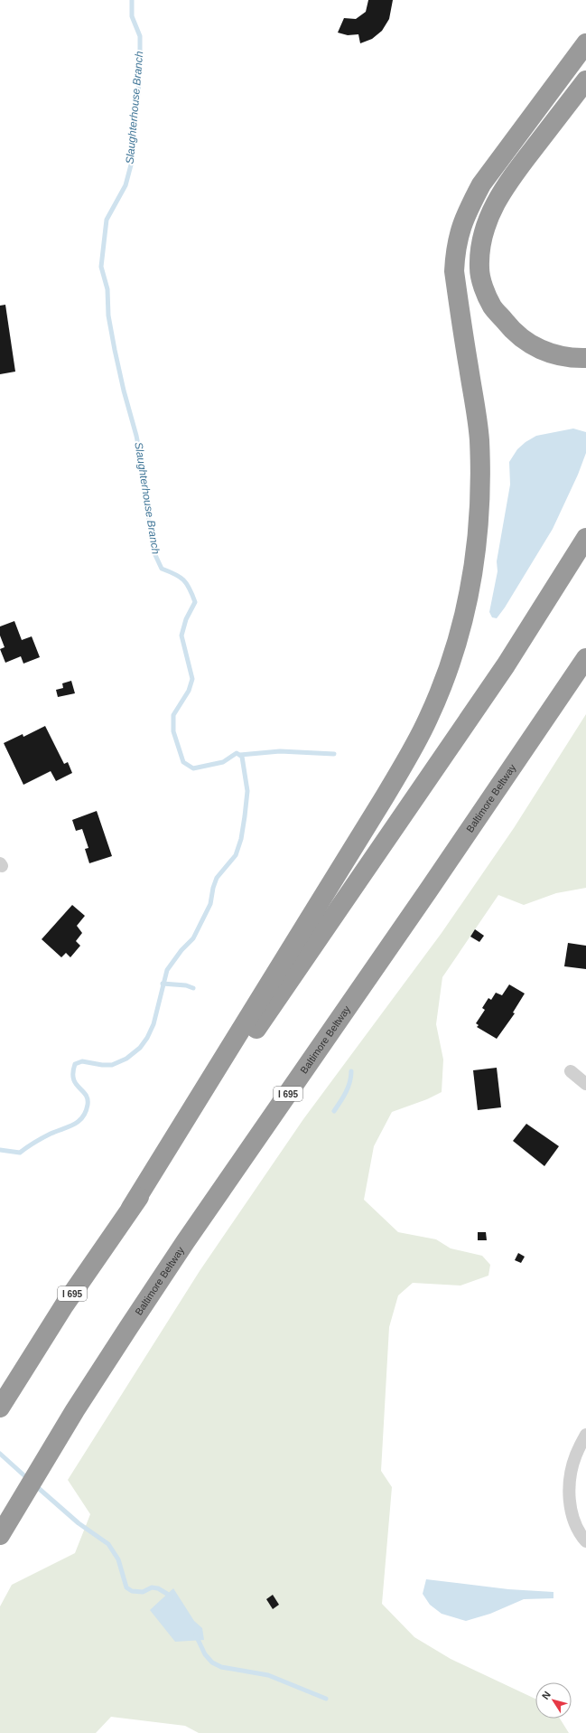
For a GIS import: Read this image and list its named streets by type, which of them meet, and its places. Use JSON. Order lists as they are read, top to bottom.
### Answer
{
  "streets": {
    "highway": ["Baltimore Beltway", "I 695"]
  },
  "water": ["Slaughterhouse Branch"],
  "north": "top left"
}
